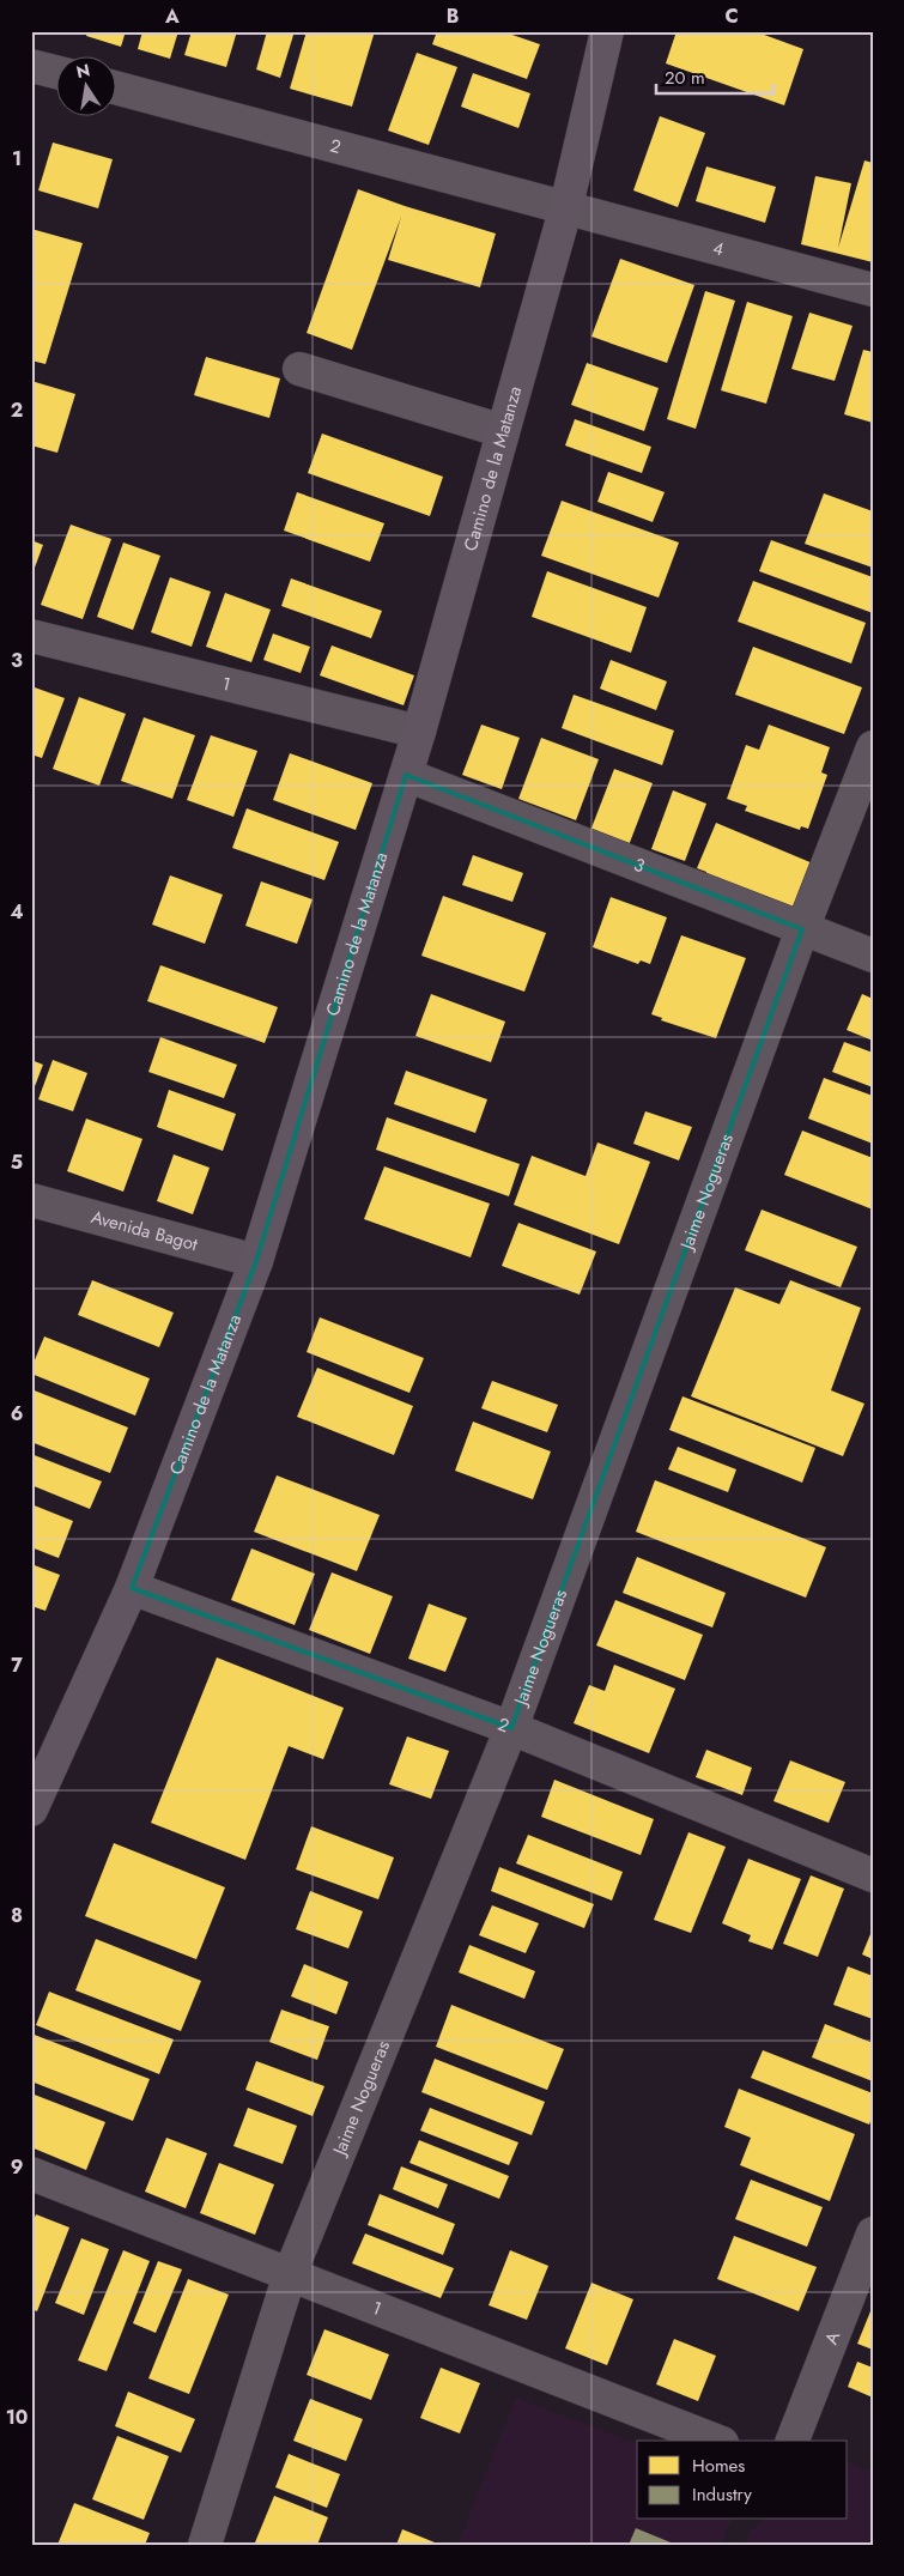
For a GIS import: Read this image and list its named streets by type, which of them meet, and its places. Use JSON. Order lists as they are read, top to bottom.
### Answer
{
  "streets": {
    "main road": ["Camino de la Matanza"],
    "street": [
      "2",
      "4",
      "1",
      "3",
      "Jaime Nogueras",
      "Avenida Bagot",
      "A"
    ]
  },
  "crossings": [
    ["2", "4"],
    ["2", "Camino de la Matanza"],
    ["2", "Jaime Nogueras"],
    ["4", "Camino de la Matanza"],
    ["Camino de la Matanza", "1"],
    ["Camino de la Matanza", "3"],
    ["Camino de la Matanza", "Avenida Bagot"],
    ["1", "Jaime Nogueras"],
    ["3", "Jaime Nogueras"]
  ],
  "legend": ["Homes", "Industry"],
  "scale_bar": "20 m",
  "north": "top",
  "grid": {
    "columns": ["A", "B", "C"],
    "rows": [
      "1",
      "2",
      "3",
      "4",
      "5",
      "6",
      "7",
      "8",
      "9",
      "10"
    ]
  }
}
